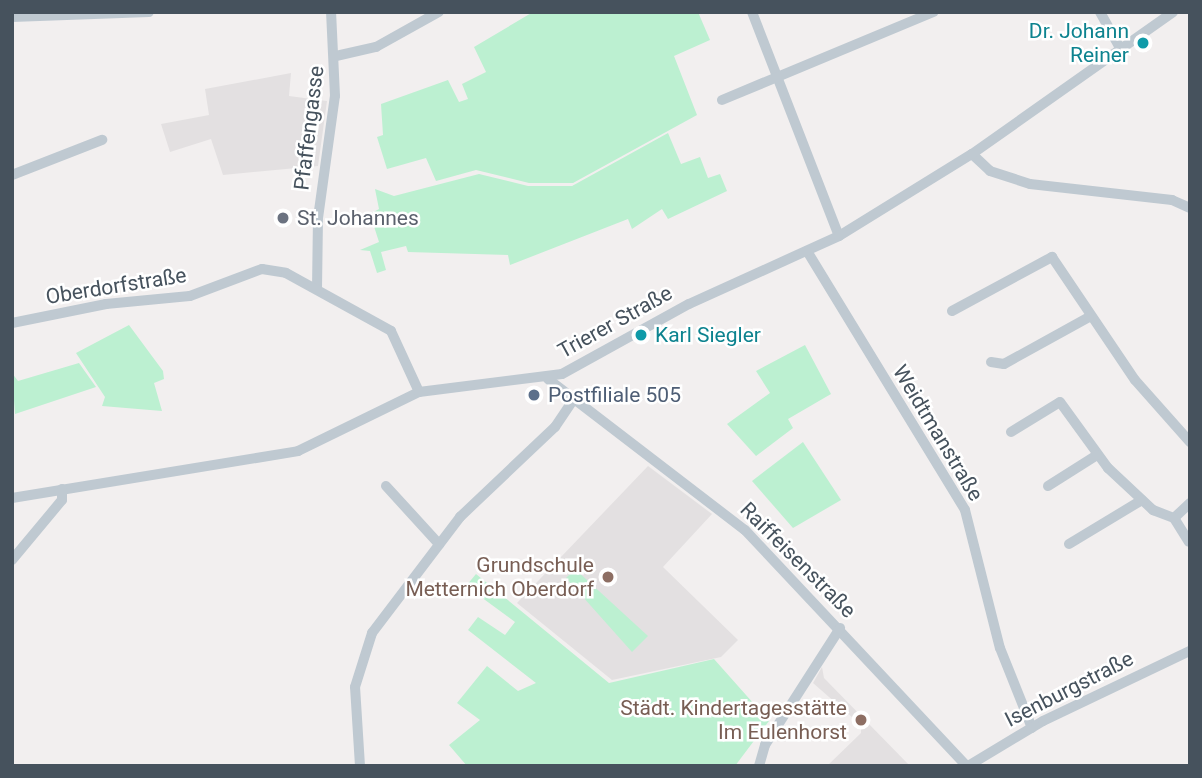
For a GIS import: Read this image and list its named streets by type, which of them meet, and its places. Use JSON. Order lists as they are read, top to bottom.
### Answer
{
  "streets": {
    "street": [
      "Pfaffengasse",
      "Oberdorfstraße",
      "Trierer Straße",
      "Weidtmanstraße",
      "Raiffeisenstraße",
      "Isenburgstraße"
    ]
  },
  "crossings": [
    ["Pfaffengasse", "Oberdorfstraße"],
    ["Oberdorfstraße", "Trierer Straße"],
    ["Trierer Straße", "Weidtmanstraße"],
    ["Trierer Straße", "Raiffeisenstraße"],
    ["Weidtmanstraße", "Isenburgstraße"],
    ["Raiffeisenstraße", "Isenburgstraße"]
  ],
  "places": [
    "Dr. Johann Reiner",
    "St. Johannes",
    "Karl Siegler",
    "Postfiliale 505",
    "Grundschule Metternich Oberdorf",
    "Städt. Kindertagesstätte Im Eulenhorst"
  ]
}
